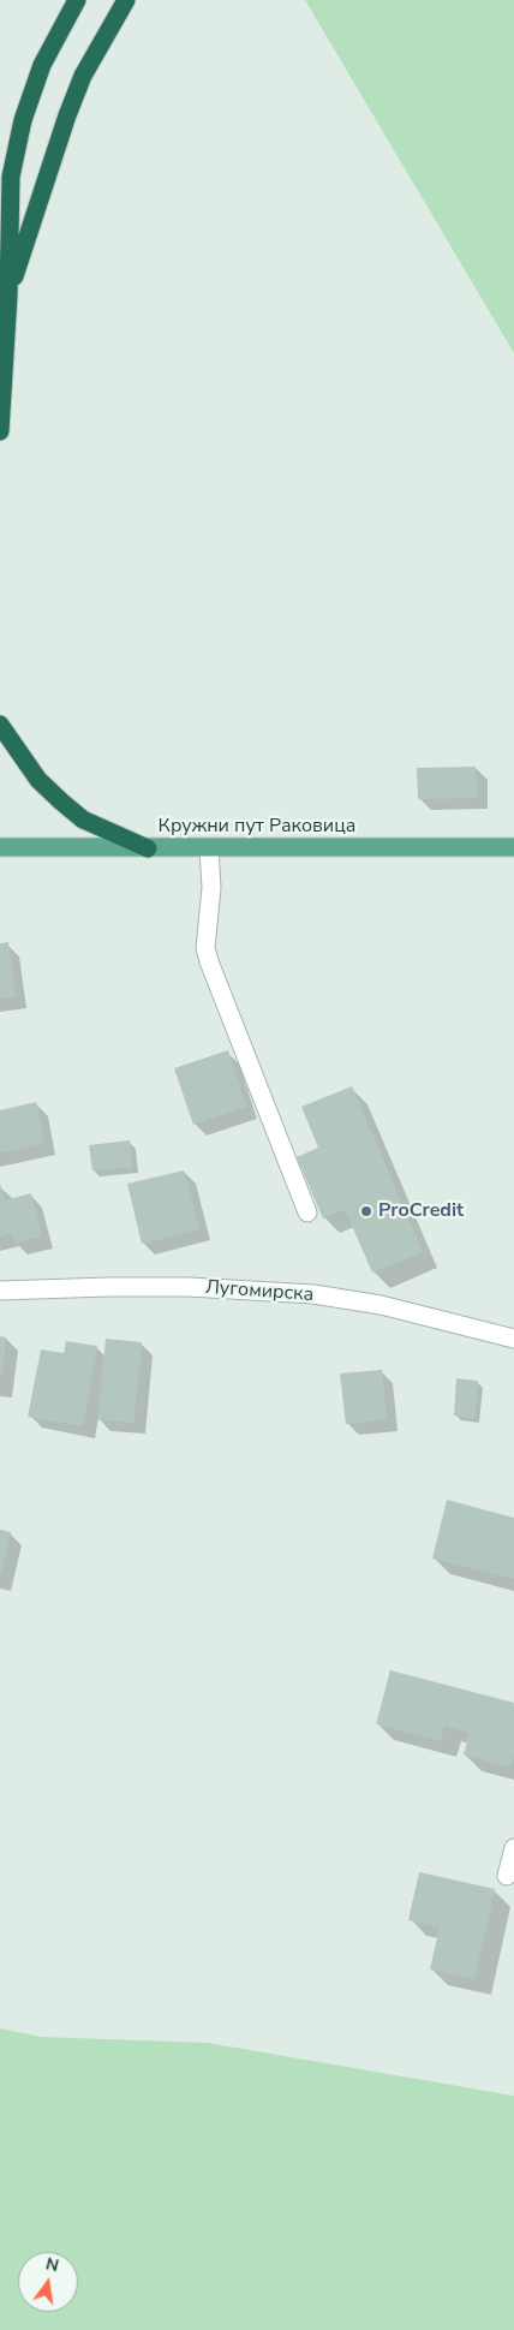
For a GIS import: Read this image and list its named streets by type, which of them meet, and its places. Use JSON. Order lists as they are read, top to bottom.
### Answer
{
  "streets": {
    "main road": ["Кружни пут Раковица"],
    "street": ["Лугомирска"]
  },
  "places": ["ProCredit"],
  "north": "top"
}
